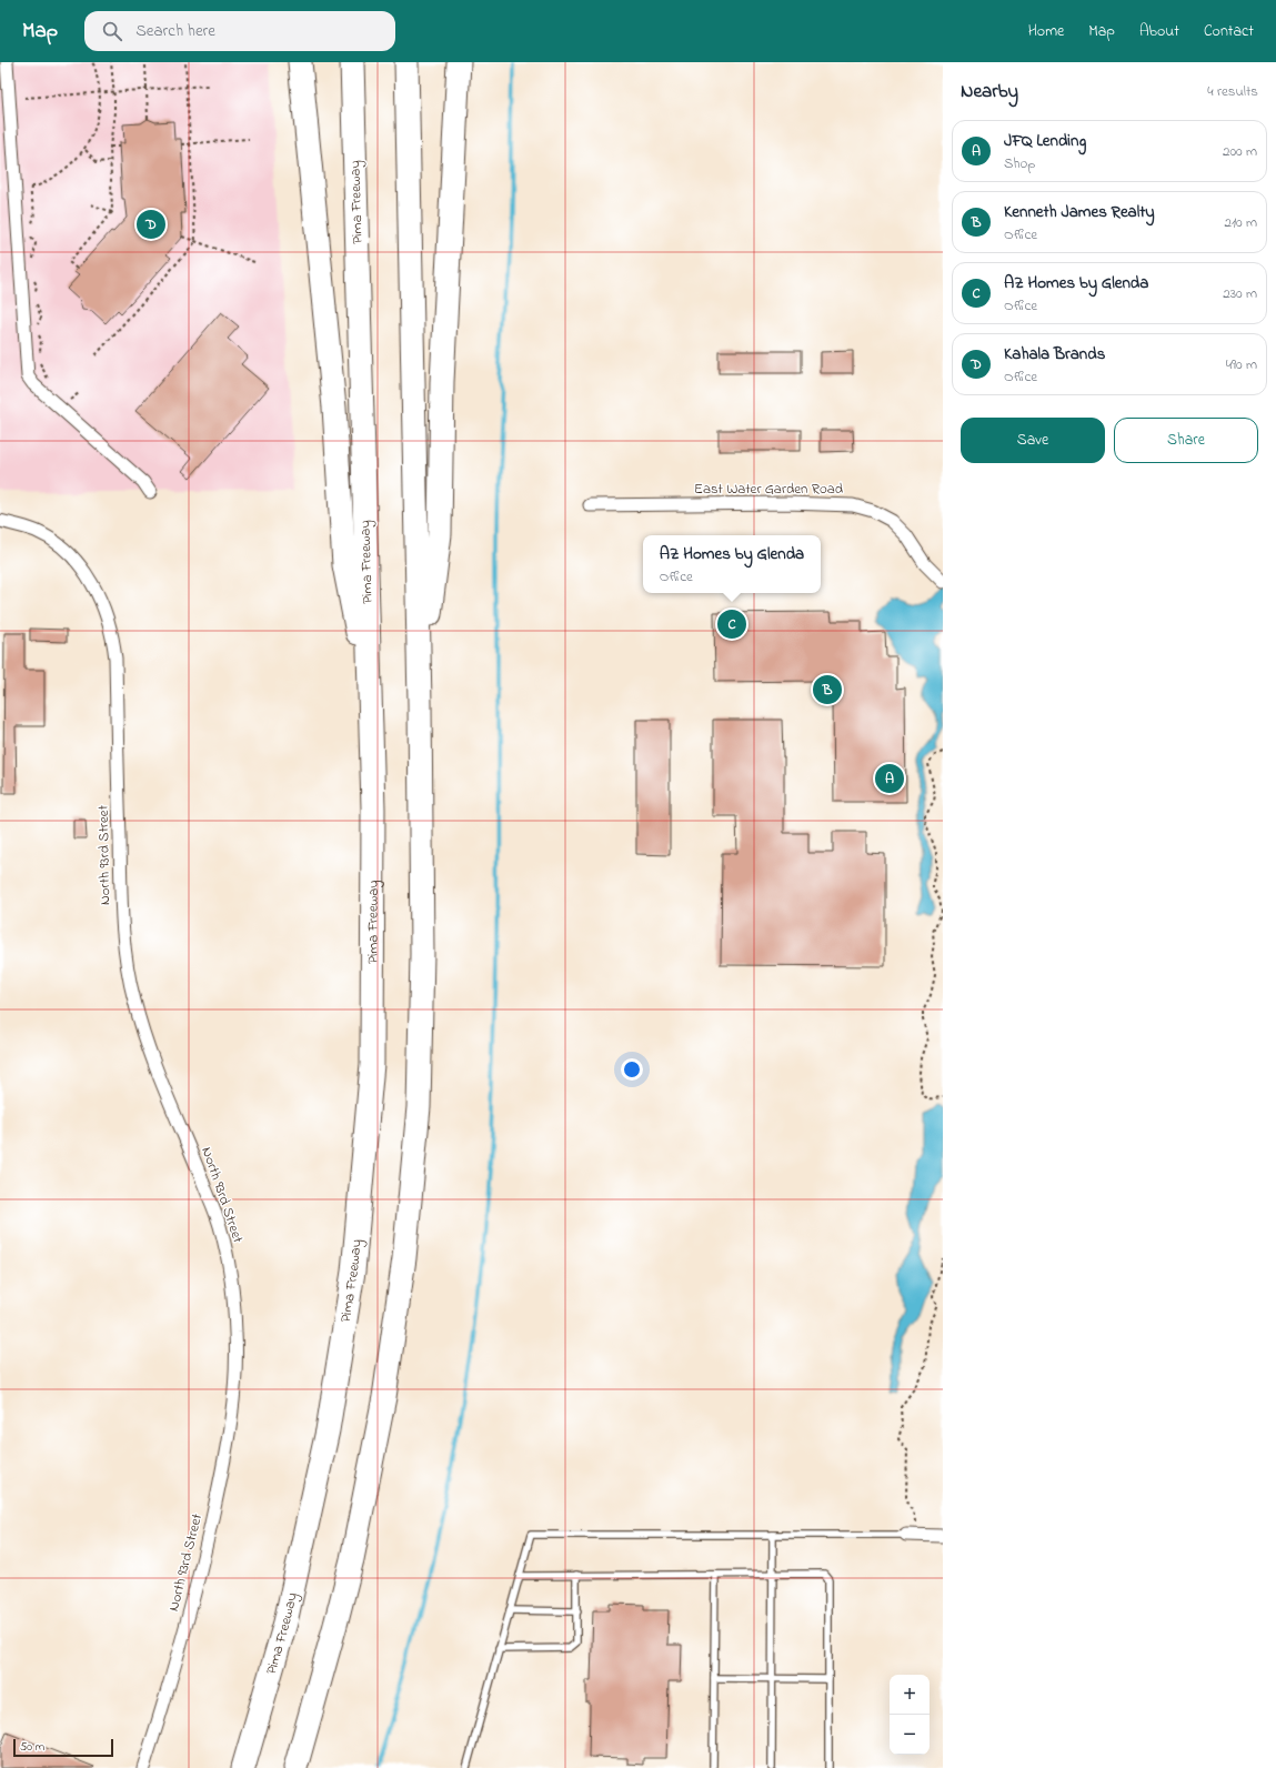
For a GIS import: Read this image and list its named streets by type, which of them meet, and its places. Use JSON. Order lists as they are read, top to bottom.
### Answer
{
  "streets": {
    "highway": ["Pima Freeway"],
    "street": ["East Water Garden Road", "North 93rd Street"]
  },
  "scale_bar": "50 m",
  "page": {
    "header": "Map",
    "search": "Search here",
    "nav": [
      "Home",
      "Map",
      "About",
      "Contact"
    ],
    "heading": ["Nearby", "4 results"],
    "list": [
      {
        "mark": "A",
        "name": "JFQ Lending",
        "note": "Shop",
        "value": "200 m"
      },
      {
        "mark": "B",
        "name": "Kenneth James Realty",
        "note": "Office",
        "value": "210 m"
      },
      {
        "mark": "C",
        "name": "AZ Homes by Glenda",
        "note": "Office",
        "value": "230 m"
      },
      {
        "mark": "D",
        "name": "Kahala Brands",
        "note": "Office",
        "value": "490 m"
      }
    ],
    "pins": [
      "D",
      "C",
      "B",
      "A"
    ],
    "buttons": ["Save", "Share"],
    "popup": ["AZ Homes by Glenda", "Office"],
    "map_buttons": ["+", "−"],
    "scale": "50 m"
  }
}
